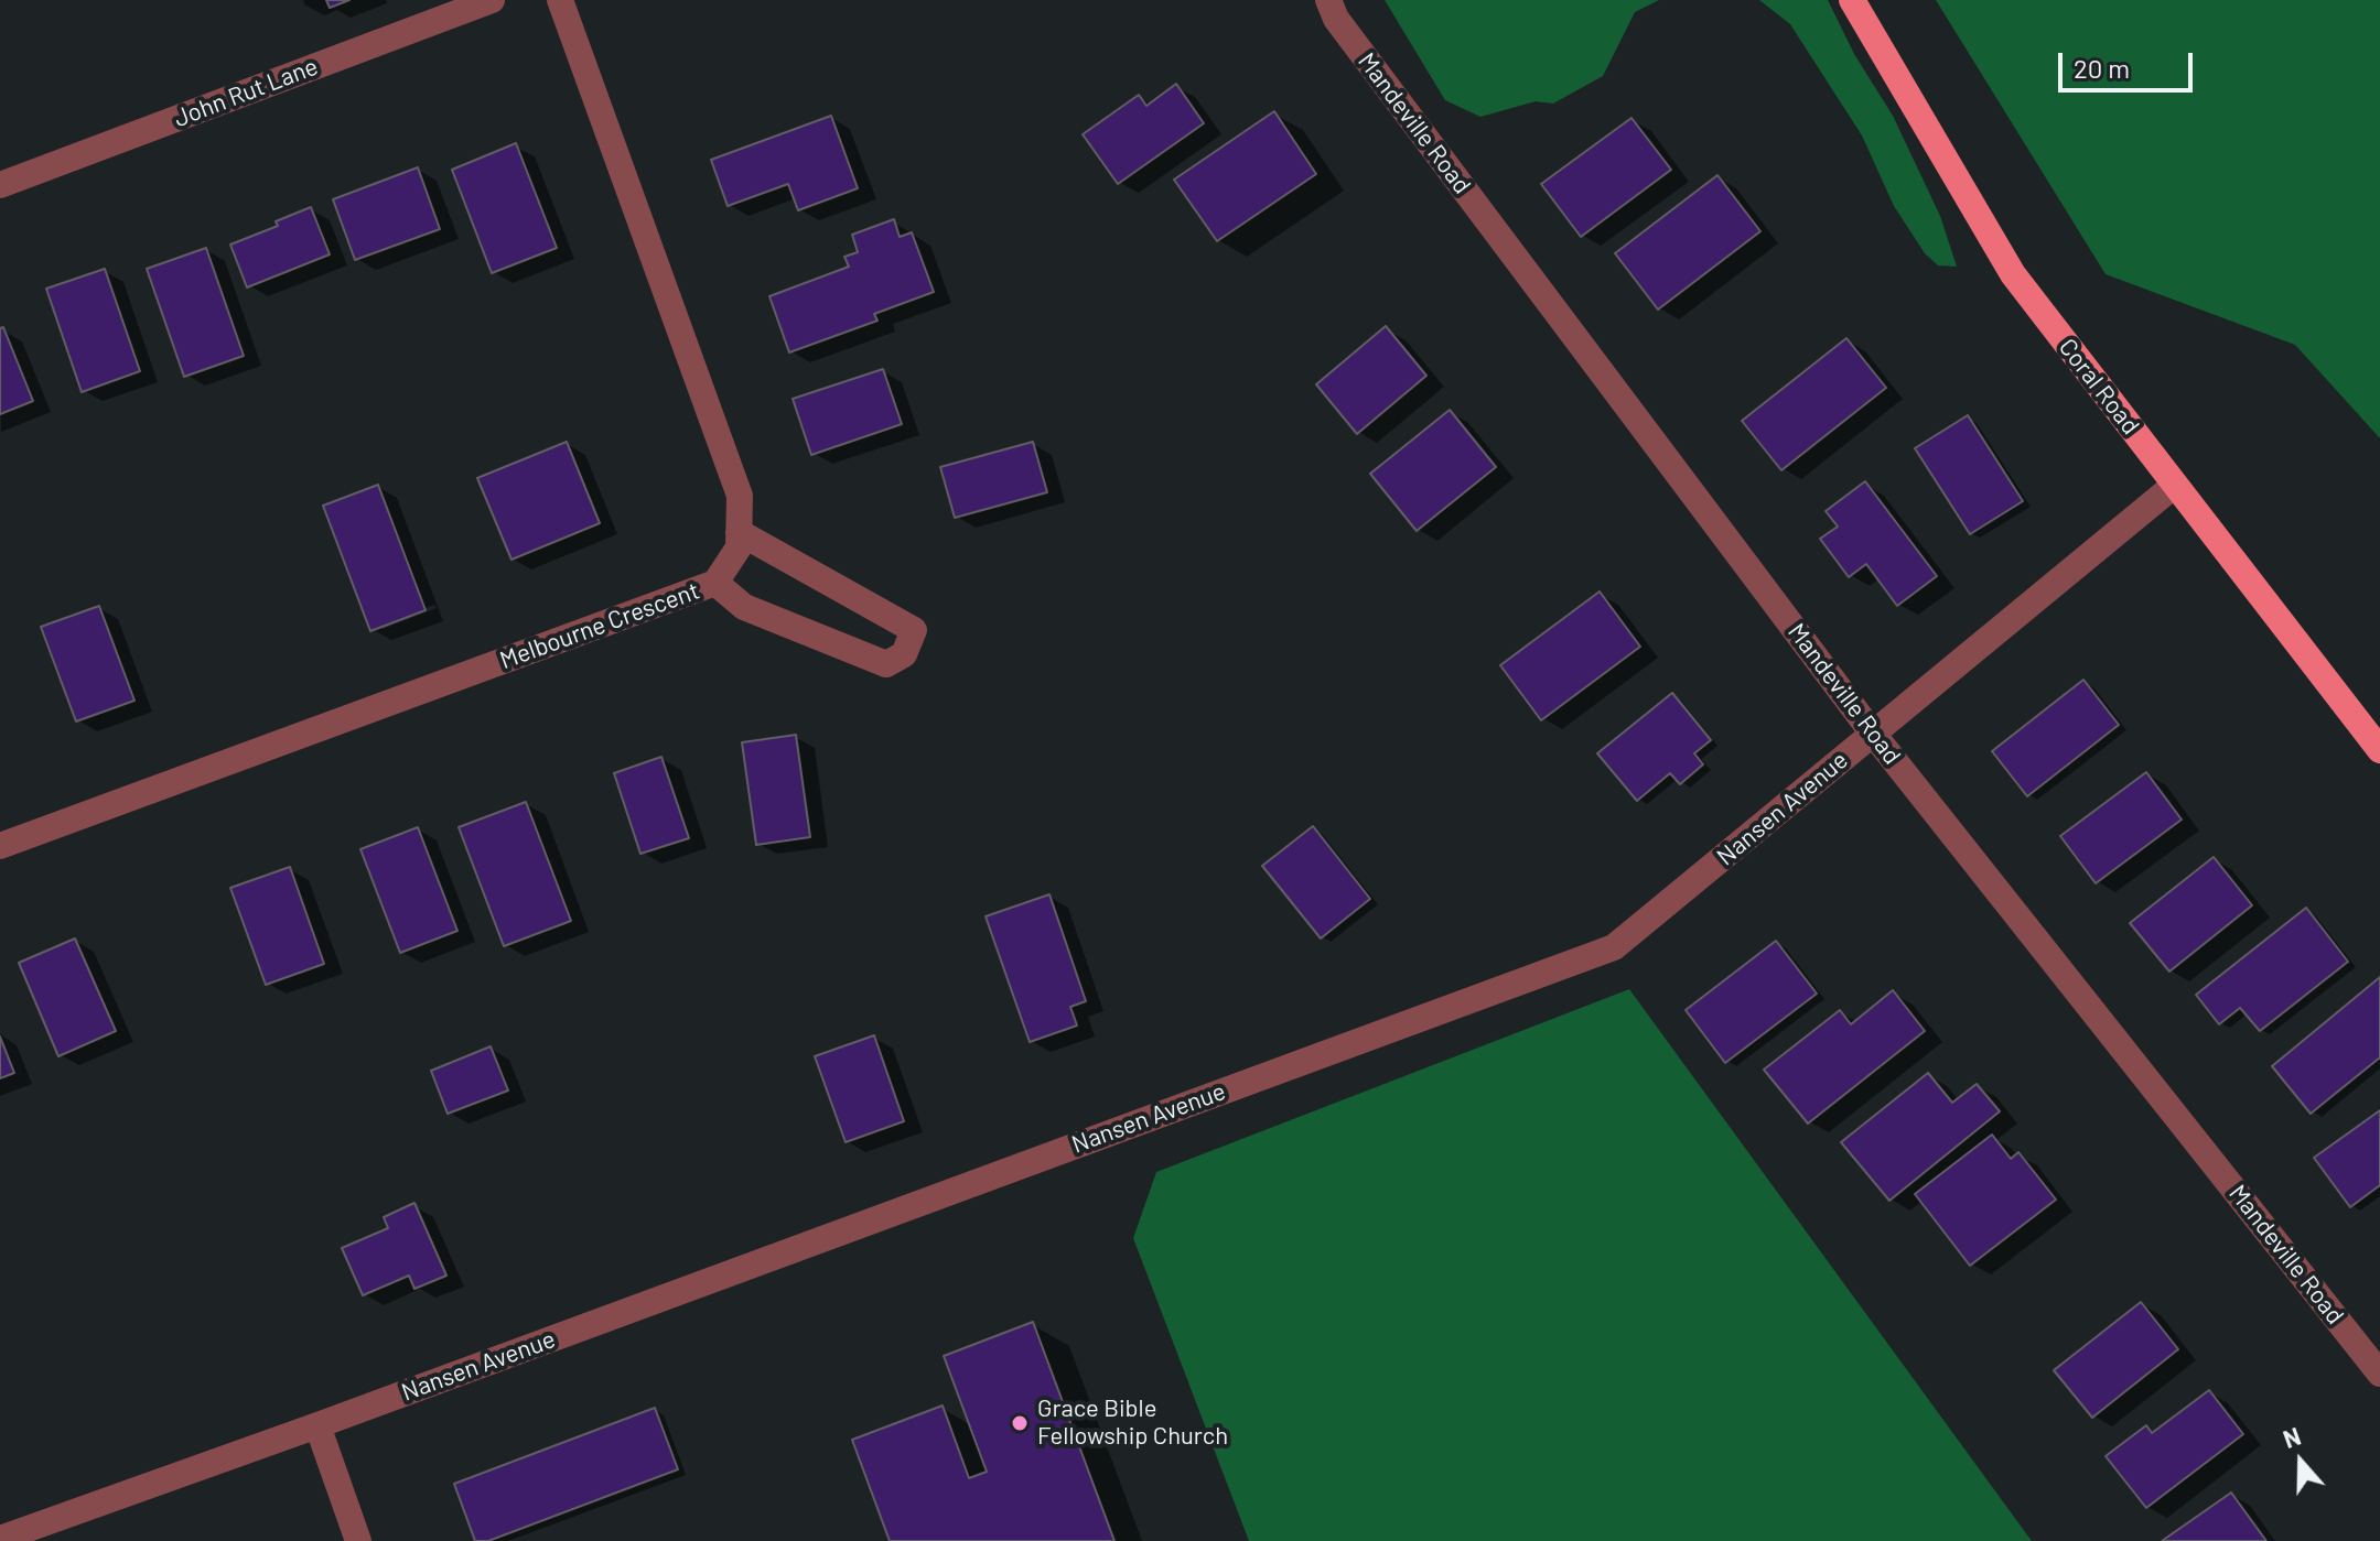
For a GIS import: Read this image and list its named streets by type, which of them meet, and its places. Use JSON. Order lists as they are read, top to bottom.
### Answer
{
  "streets": {
    "main road": ["Coral Road"],
    "street": [
      "John Rut Lane",
      "Mandeville Road",
      "Melbourne Crescent",
      "Nansen Avenue"
    ]
  },
  "crossings": [
    ["Mandeville Road", "Nansen Avenue"],
    ["Coral Road", "Nansen Avenue"]
  ],
  "places": ["Grace Bible Fellowship Church"],
  "scale_bar": "20 m",
  "north": "top"
}
